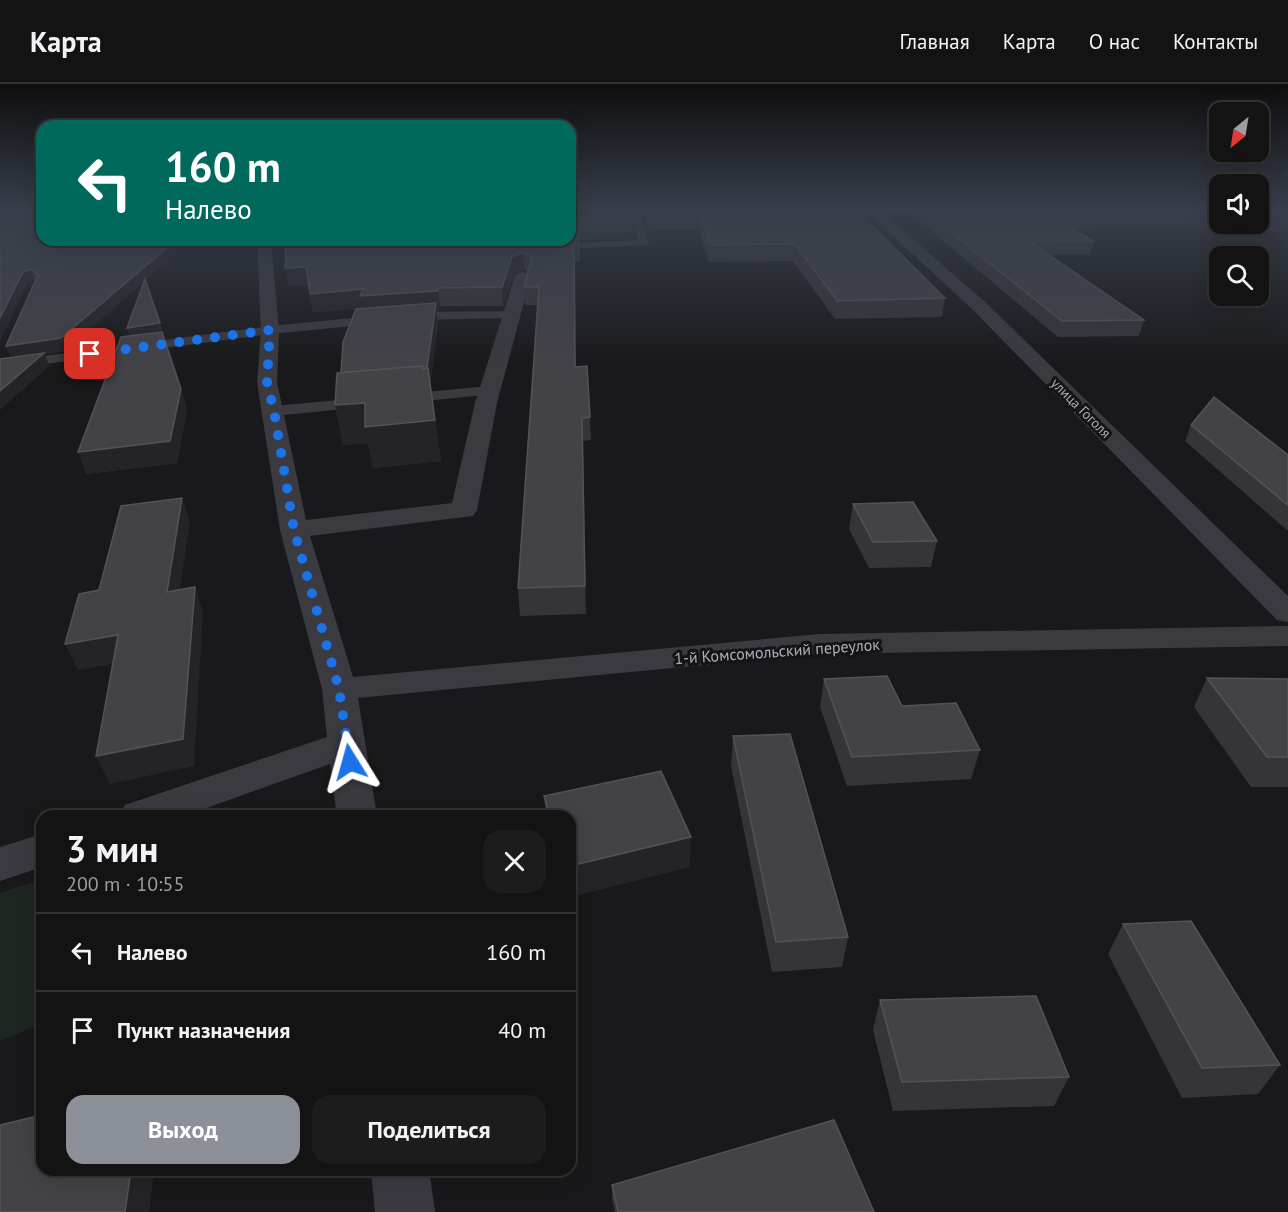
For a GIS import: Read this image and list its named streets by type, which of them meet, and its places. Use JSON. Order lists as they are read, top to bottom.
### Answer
{
  "streets": {
    "street": ["улица Гоголя", "1-й Комсомольский переулок"]
  },
  "north": "bottom left",
  "page": {
    "header": "Карта",
    "nav": [
      "Главная",
      "Карта",
      "О нас",
      "Контакты"
    ],
    "turn": ["160 m", "Налево"],
    "heading": ["3 мин", "200 m · 10:55"],
    "list": [
      {
        "name": "Налево",
        "value": "160 m"
      },
      {
        "name": "Пункт назначения",
        "value": "40 m"
      }
    ],
    "buttons": ["Выход", "Поделиться"]
  }
}
